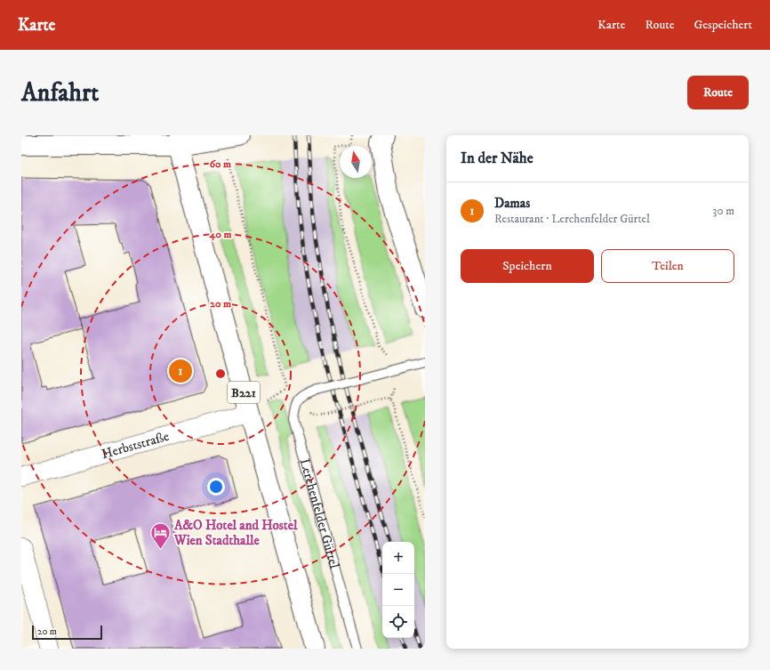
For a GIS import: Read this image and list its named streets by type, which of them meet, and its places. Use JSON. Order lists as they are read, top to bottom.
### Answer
{
  "streets": {
    "main road": ["B221"],
    "street": ["Herbststraße"],
    "lane": ["Lerchenfelder Gürtel"]
  },
  "crossings": [
    ["B221", "Herbststraße"]
  ],
  "places": {
    "hotel": ["A&O Hotel and Hostel Wien Stadthalle"]
  },
  "scale_bar": "20 m",
  "north": "top",
  "page": {
    "header": "Karte",
    "nav": ["Karte", "Route", "Gespeichert"],
    "buttons": [
      "Route",
      ["Speichern", "Teilen"]
    ],
    "title": "Anfahrt",
    "heading": "In der Nähe",
    "list": [
      {
        "mark": "1",
        "name": "Damas",
        "note": "Restaurant · Lerchenfelder Gürtel",
        "value": "30 m"
      }
    ],
    "pins": "1",
    "map_buttons": ["+", "−"],
    "scale": "20 m"
  },
  "rings": ["60 m", "40 m", "20 m"]
}
